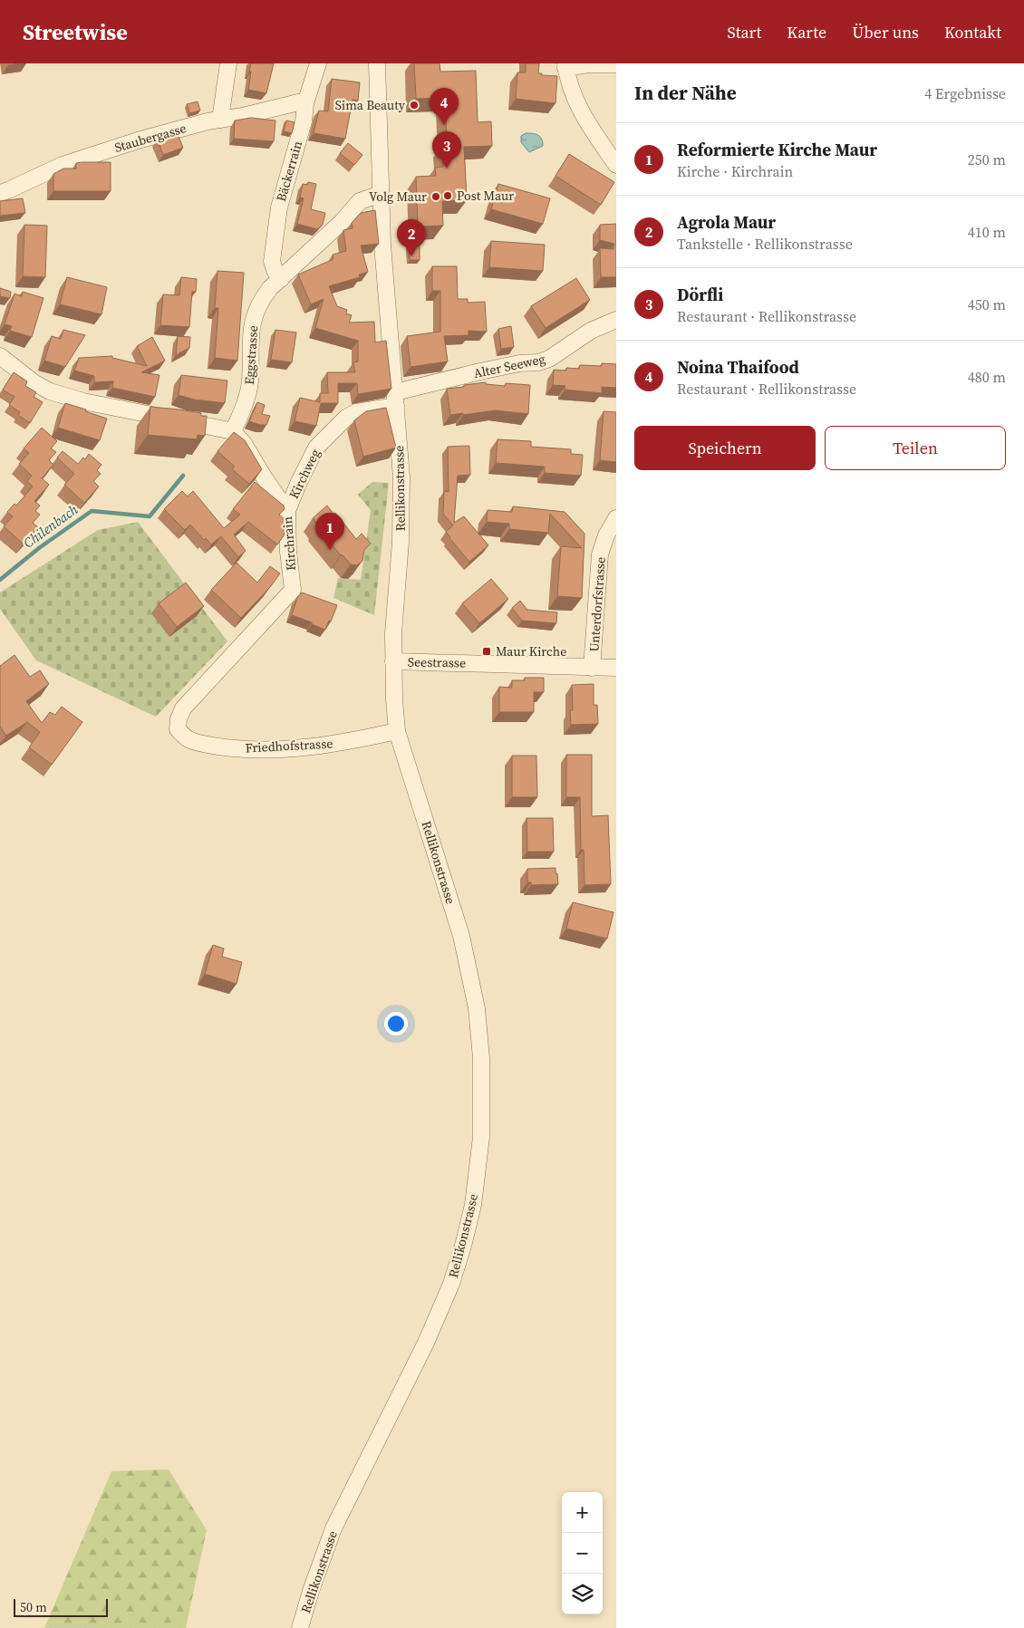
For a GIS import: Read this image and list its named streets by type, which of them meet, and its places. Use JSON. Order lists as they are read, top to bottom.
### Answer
{
  "streets": {
    "street": [
      "Staubergasse",
      "Bäckerrain",
      "Eggstrasse",
      "Alter Seeweg",
      "Kirchweg",
      "Rellikonstrasse",
      "Kirchrain",
      "Unterdorfstrasse",
      "Seestrasse",
      "Friedhofstrasse"
    ]
  },
  "crossings": [
    ["Staubergasse", "Bäckerrain"],
    ["Bäckerrain", "Eggstrasse"],
    ["Eggstrasse", "Rellikonstrasse"],
    ["Eggstrasse", "Kirchrain"],
    ["Alter Seeweg", "Kirchweg"],
    ["Alter Seeweg", "Rellikonstrasse"],
    ["Kirchweg", "Rellikonstrasse"],
    ["Kirchweg", "Kirchrain"],
    ["Rellikonstrasse", "Seestrasse"],
    ["Rellikonstrasse", "Friedhofstrasse"],
    ["Kirchrain", "Friedhofstrasse"],
    ["Unterdorfstrasse", "Seestrasse"]
  ],
  "water": ["Chilenbach"],
  "places": {
    "other": ["Sima Beauty", "Post Maur", "Volg Maur"],
    "transit": ["Maur Kirche"]
  },
  "scale_bar": "50 m",
  "page": {
    "header": "Streetwise",
    "nav": [
      "Start",
      "Karte",
      "Über uns",
      "Kontakt"
    ],
    "heading": ["In der Nähe", "4 Ergebnisse"],
    "pins": [
      "4",
      "3",
      "2",
      "1"
    ],
    "list": [
      {
        "mark": "1",
        "name": "Reformierte Kirche Maur",
        "note": "Kirche · Kirchrain",
        "value": "250 m"
      },
      {
        "mark": "2",
        "name": "Agrola Maur",
        "note": "Tankstelle · Rellikonstrasse",
        "value": "410 m"
      },
      {
        "mark": "3",
        "name": "Dörfli",
        "note": "Restaurant · Rellikonstrasse",
        "value": "450 m"
      },
      {
        "mark": "4",
        "name": "Noina Thaifood",
        "note": "Restaurant · Rellikonstrasse",
        "value": "480 m"
      }
    ],
    "buttons": ["Speichern", "Teilen"],
    "map_buttons": ["+", "−"],
    "scale": "50 m"
  }
}
